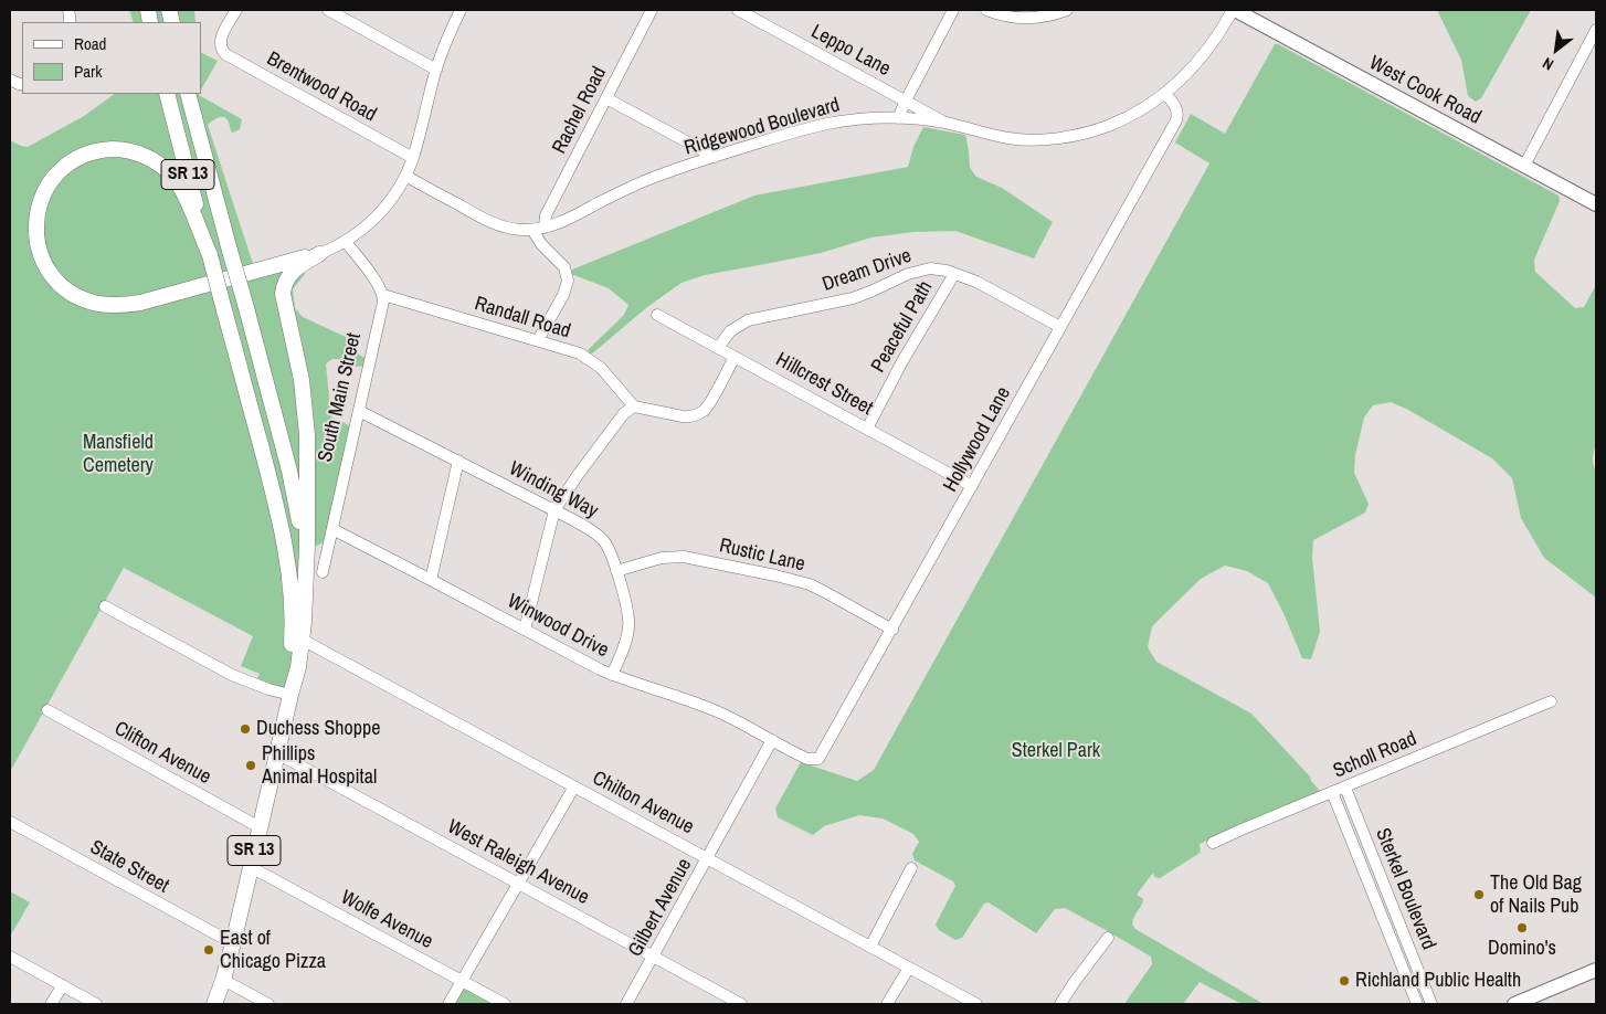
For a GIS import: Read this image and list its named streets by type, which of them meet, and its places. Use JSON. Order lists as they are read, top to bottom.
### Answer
{
  "streets": {
    "highway": ["SR 13"],
    "main road": ["West Cook Road"],
    "street": [
      "Leppo Lane",
      "Brentwood Road",
      "Rachel Road",
      "Ridgewood Boulevard",
      "Dream Drive",
      "Randall Road",
      "Peaceful Path",
      "Hillcrest Street",
      "South Main Street",
      "Hollywood Lane",
      "Winding Way",
      "Rustic Lane",
      "Winwood Drive",
      "Clifton Avenue",
      "Scholl Road",
      "Chilton Avenue",
      "West Raleigh Avenue",
      "State Street",
      "Sterkel Boulevard",
      "Gilbert Avenue",
      "Wolfe Avenue"
    ]
  },
  "crossings": [
    ["Leppo Lane", "Ridgewood Boulevard"],
    ["West Cook Road", "Ridgewood Boulevard"],
    ["Rachel Road", "Ridgewood Boulevard"],
    ["Ridgewood Boulevard", "Hollywood Lane"],
    ["SR 13", "Clifton Avenue"],
    ["SR 13", "Chilton Avenue"],
    ["SR 13", "West Raleigh Avenue"],
    ["SR 13", "State Street"],
    ["SR 13", "Wolfe Avenue"],
    ["Dream Drive", "Peaceful Path"],
    ["Dream Drive", "Hillcrest Street"],
    ["Dream Drive", "Hollywood Lane"],
    ["Randall Road", "South Main Street"],
    ["Peaceful Path", "Hillcrest Street"],
    ["Hillcrest Street", "Hollywood Lane"],
    ["South Main Street", "Winding Way"],
    ["South Main Street", "Winwood Drive"],
    ["Hollywood Lane", "Rustic Lane"],
    ["Hollywood Lane", "Winwood Drive"],
    ["Hollywood Lane", "Gilbert Avenue"],
    ["Winding Way", "Rustic Lane"],
    ["Winding Way", "Winwood Drive"],
    ["Winwood Drive", "Gilbert Avenue"],
    ["Scholl Road", "Sterkel Boulevard"],
    ["Chilton Avenue", "Gilbert Avenue"],
    ["West Raleigh Avenue", "Gilbert Avenue"]
  ],
  "parks": ["Mansfield Cemetery", "Sterkel Park"],
  "places": [
    "Duchess Shoppe",
    "Phillips Animal Hospital",
    "The Old Bag of Nails Pub",
    "Domino's",
    "East of Chicago Pizza",
    "Richland Public Health"
  ],
  "legend": ["Road", "Park"],
  "north": "bottom left"
}
